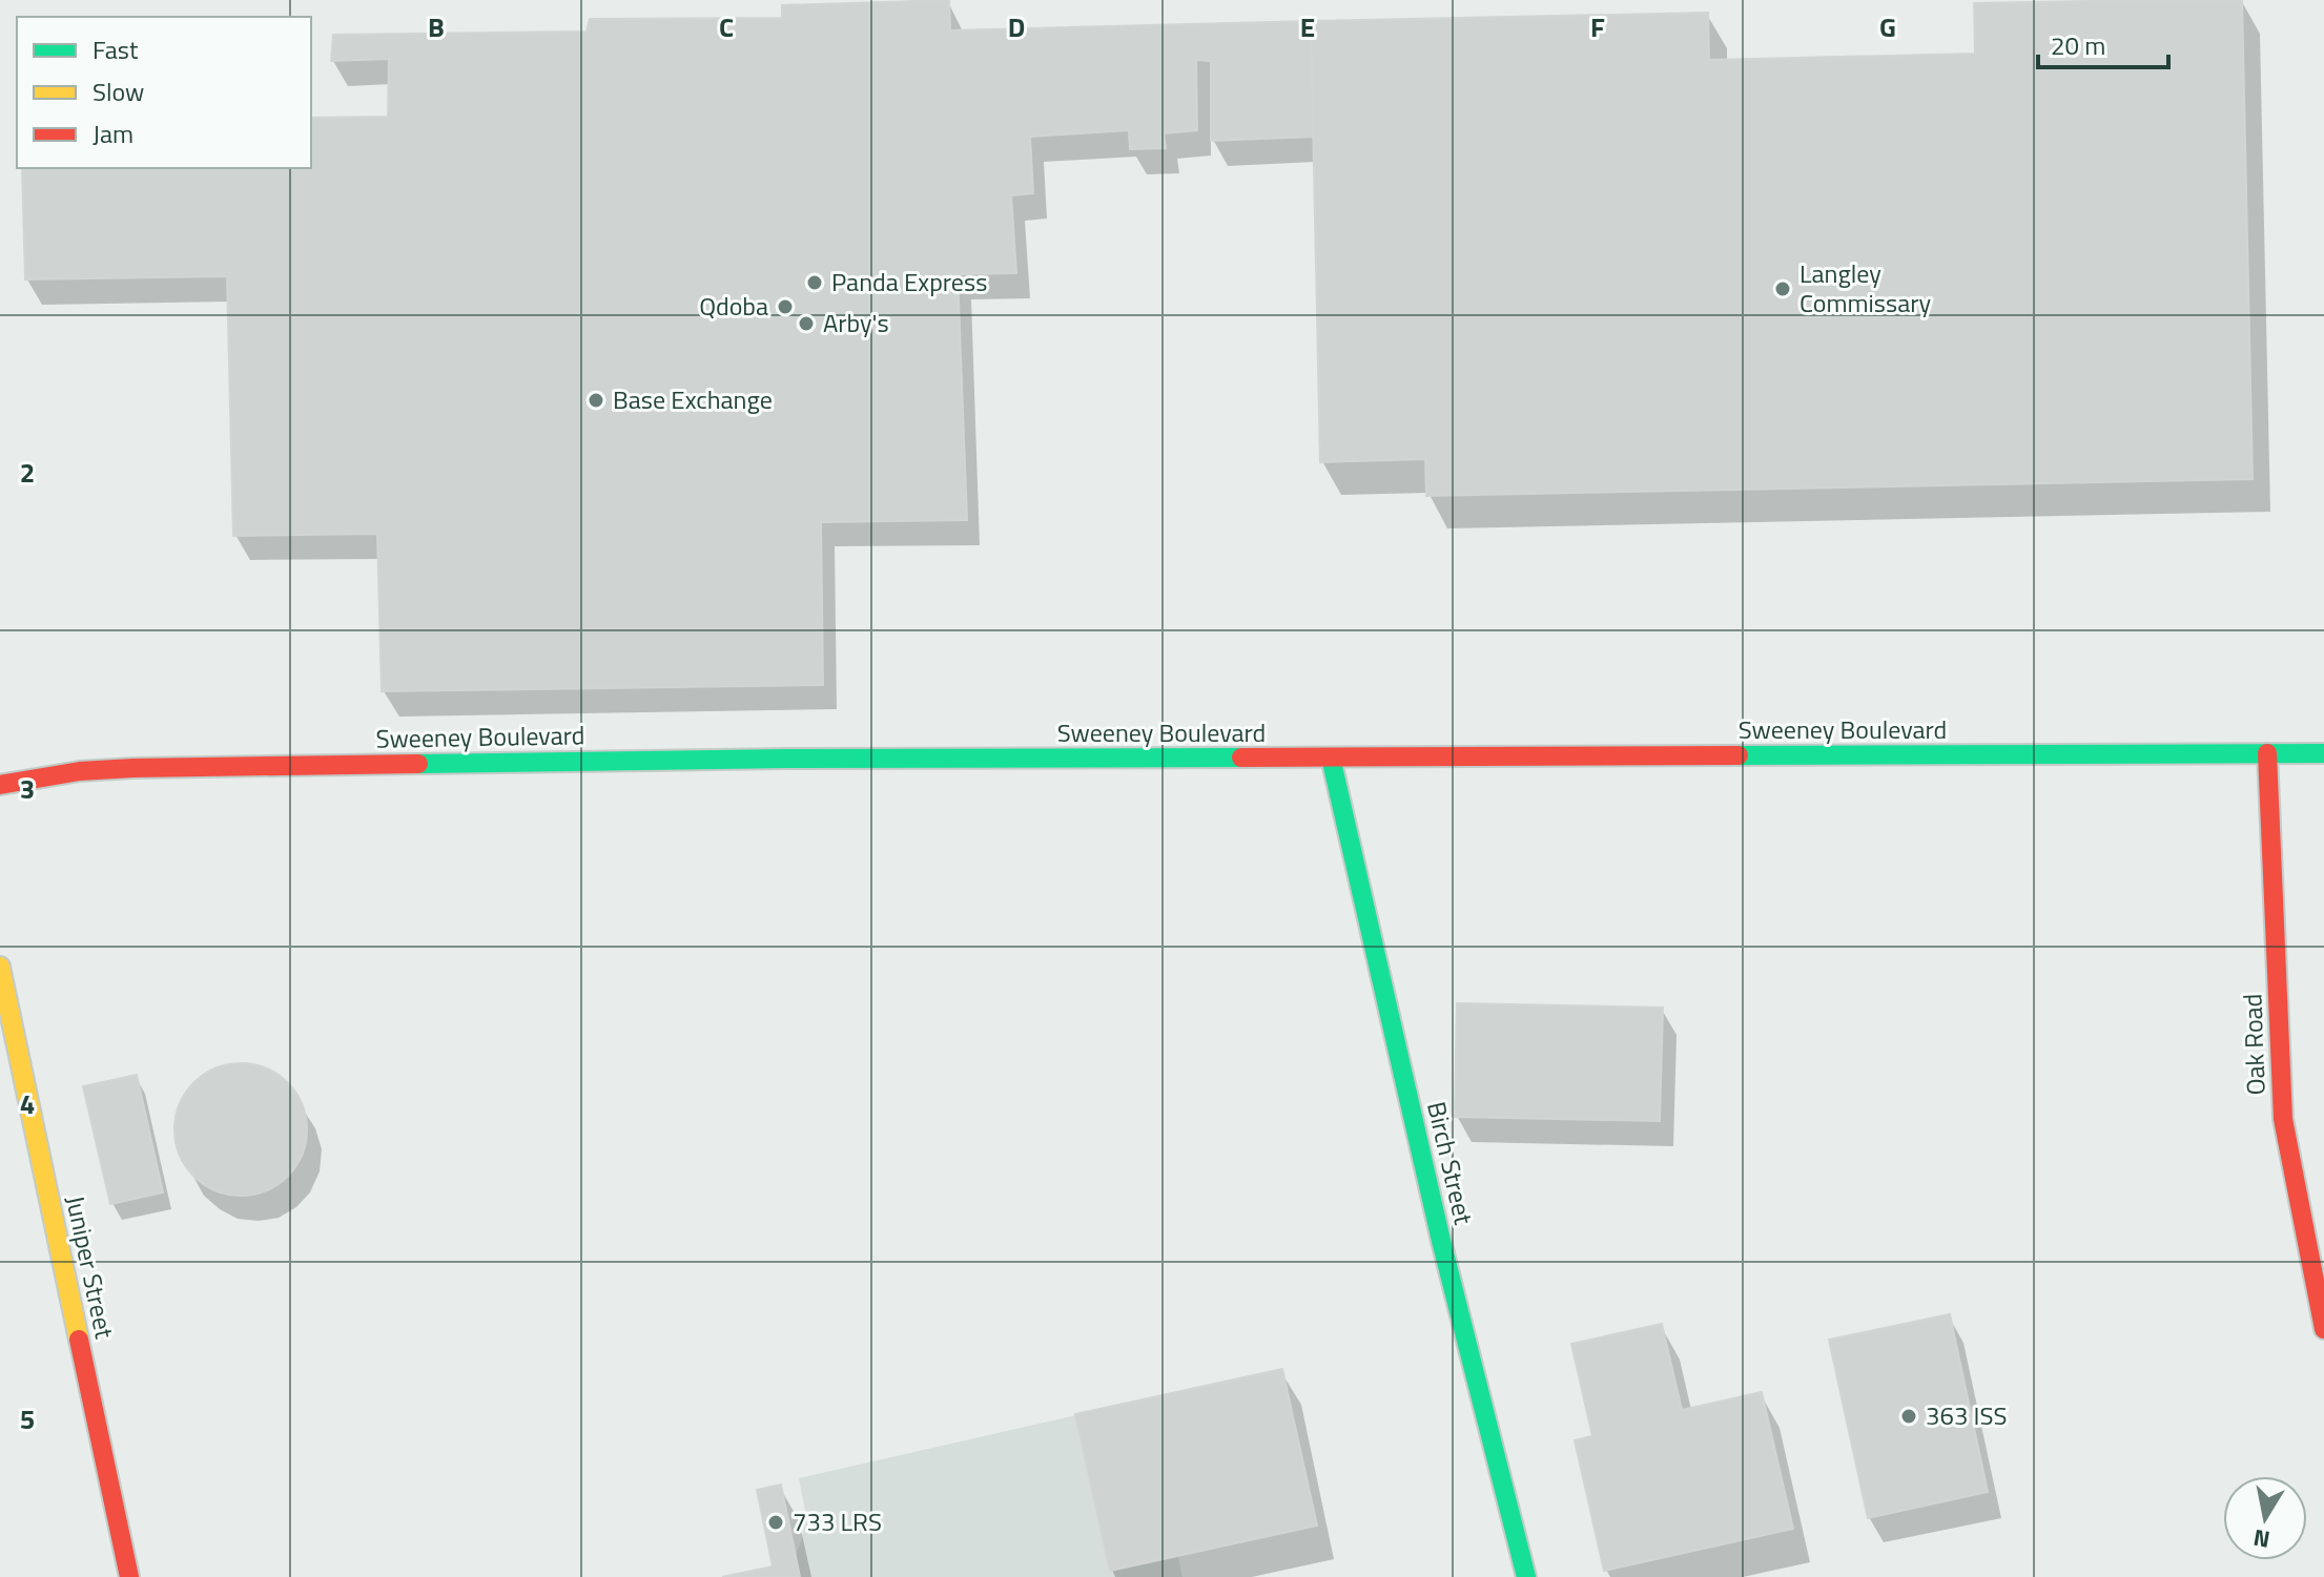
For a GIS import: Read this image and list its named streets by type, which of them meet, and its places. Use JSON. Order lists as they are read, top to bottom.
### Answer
{
  "streets": {
    "main road": [
      "Sweeney Boulevard",
      "Oak Road",
      "Birch Street",
      "Juniper Street"
    ]
  },
  "crossings": [
    ["Sweeney Boulevard", "Oak Road"],
    ["Sweeney Boulevard", "Birch Street"]
  ],
  "places": [
    "Panda Express",
    "Langley Commissary",
    "Qdoba",
    "Arby's",
    "Base Exchange",
    "363 ISS",
    "733 LRS"
  ],
  "legend": ["Fast", "Slow", "Jam"],
  "scale_bar": "20 m",
  "north": "bottom",
  "grid": {
    "columns": [
      "B",
      "C",
      "D",
      "E",
      "F",
      "G"
    ],
    "rows": [
      "2",
      "3",
      "4",
      "5"
    ]
  }
}
